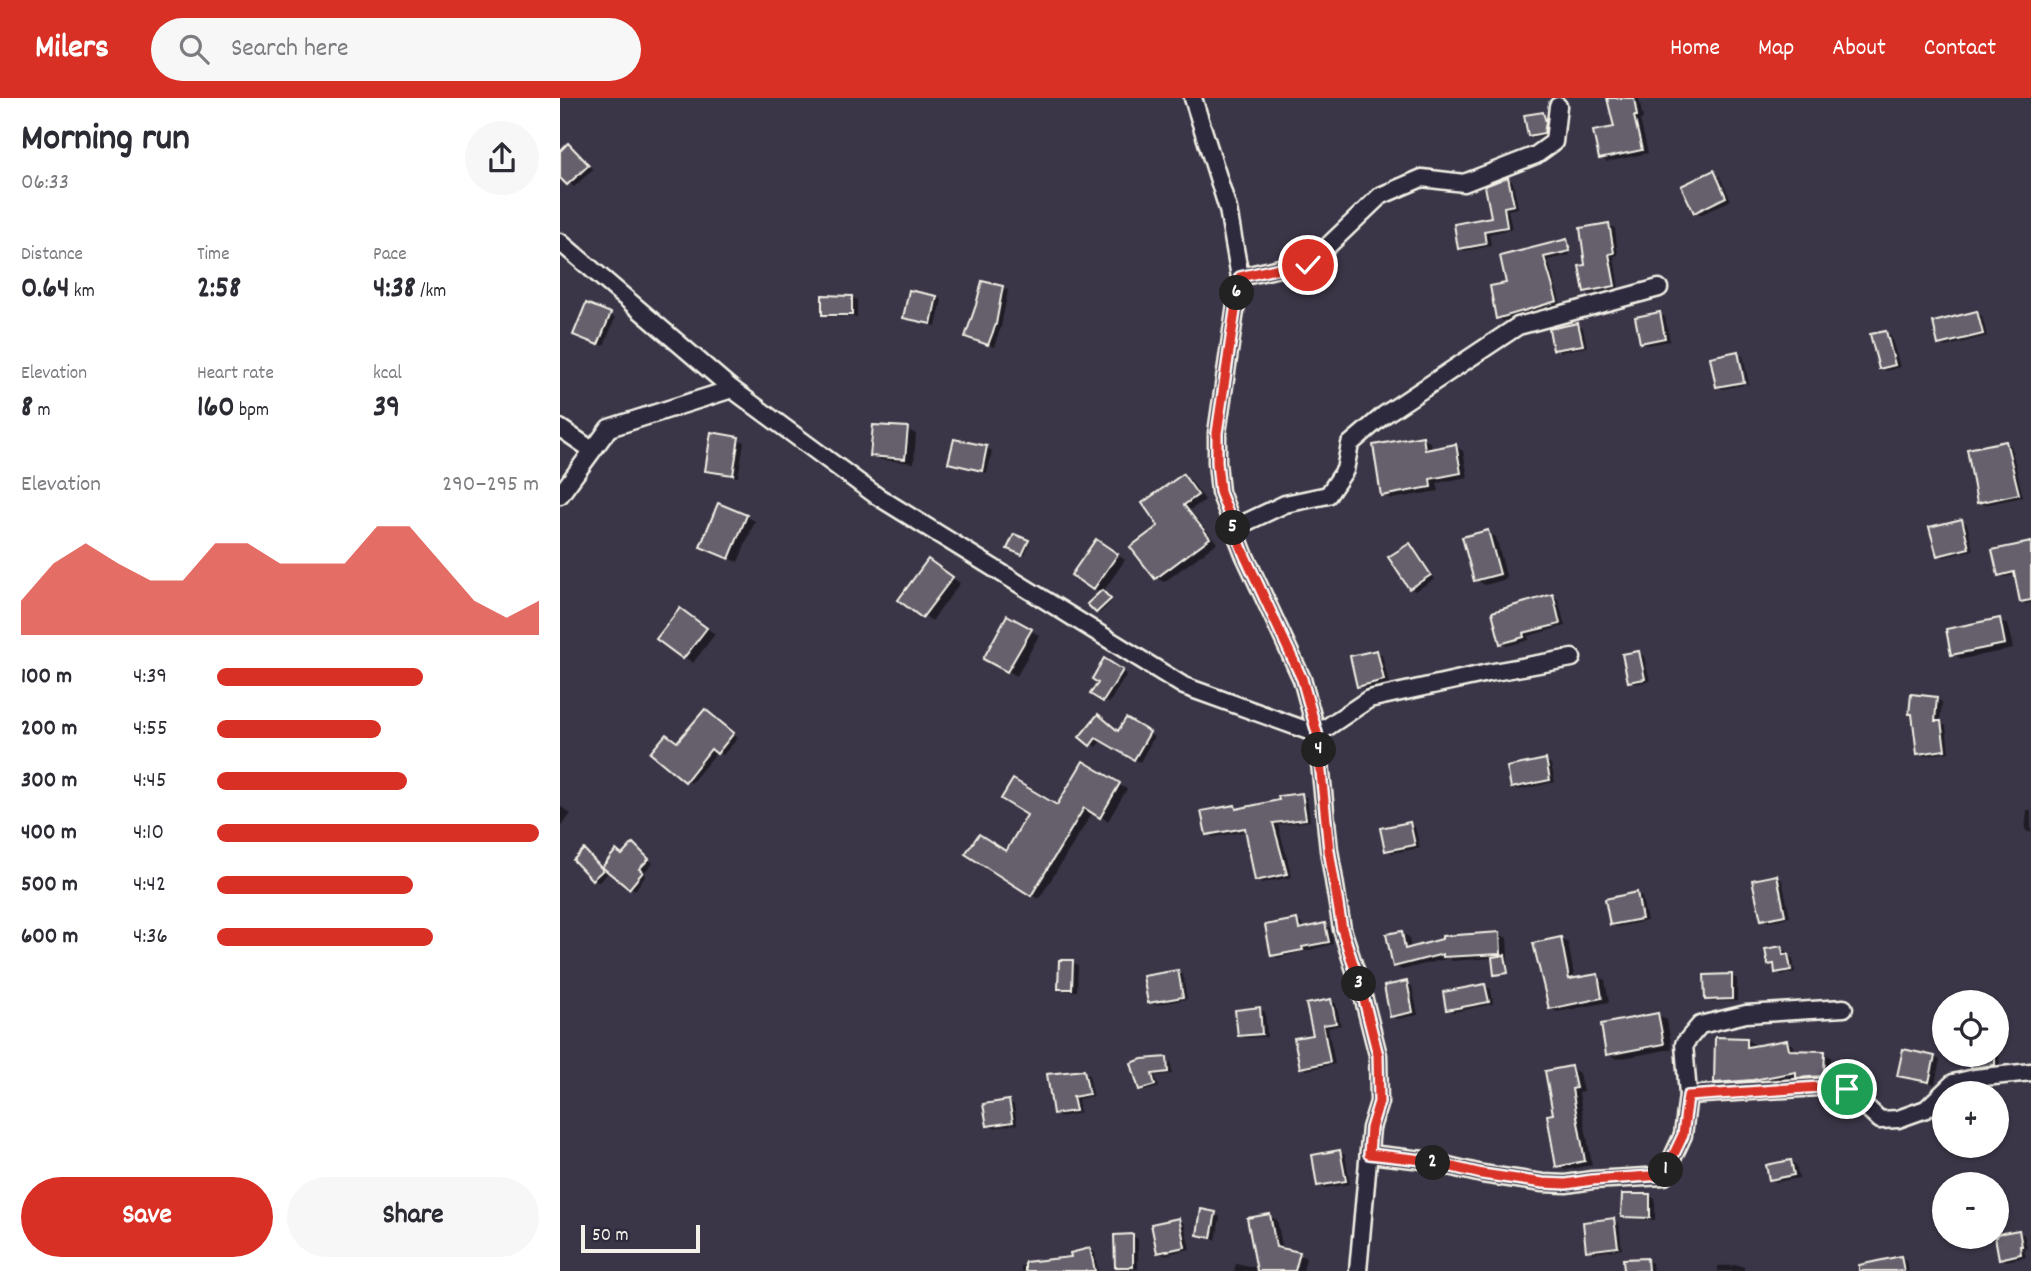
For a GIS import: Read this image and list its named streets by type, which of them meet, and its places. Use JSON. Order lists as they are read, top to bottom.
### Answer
{
  "scale_bar": "50 m",
  "page": {
    "header": "Milers",
    "search": "Search here",
    "nav": [
      "Home",
      "Map",
      "About",
      "Contact"
    ],
    "heading": ["Morning run", "06:33"],
    "stats": [
      ["Distance", "0.64 km"],
      ["Time", "2:58"],
      ["Pace", "4:38 /km"],
      ["Elevation", "8 m"],
      ["Heart rate", "160 bpm"],
      ["kcal", "39"]
    ],
    "pins": [
      "6",
      "5",
      "4",
      "3",
      "2",
      "1"
    ],
    "chart": ["Elevation", "290–295 m"],
    "list": [
      {
        "name": "100 m",
        "note": "4:39"
      },
      {
        "name": "200 m",
        "note": "4:55"
      },
      {
        "name": "300 m",
        "note": "4:45"
      },
      {
        "name": "400 m",
        "note": "4:10"
      },
      {
        "name": "500 m",
        "note": "4:42"
      },
      {
        "name": "600 m",
        "note": "4:36"
      }
    ],
    "map_buttons": ["+", "−"],
    "buttons": ["Save", "Share"],
    "scale": "50 m"
  }
}
